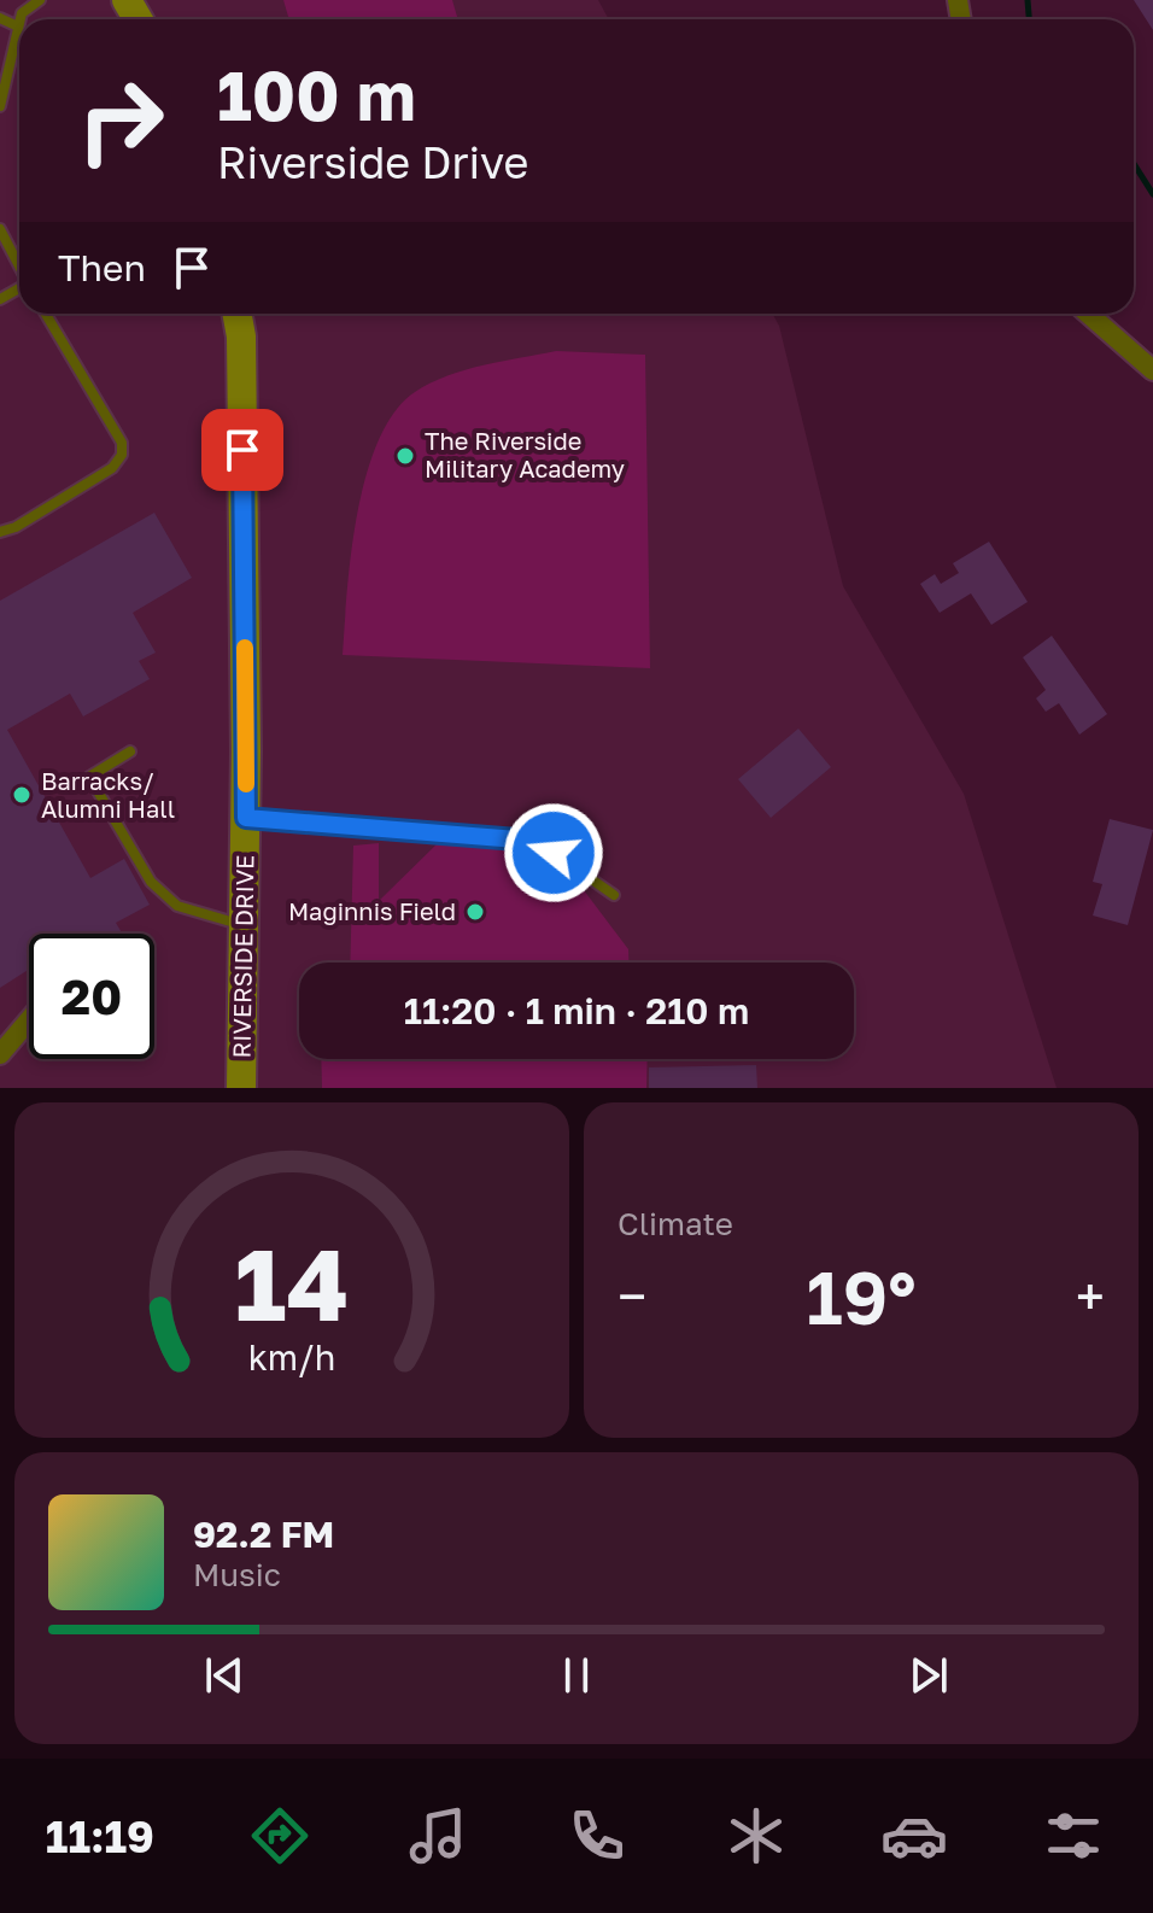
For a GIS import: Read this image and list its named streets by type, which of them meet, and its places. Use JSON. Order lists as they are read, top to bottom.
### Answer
{
  "streets": {
    "street": ["RIVERSIDE DRIVE"]
  },
  "places": ["The Riverside Military Academy", "Barracks/ Alumni Hall", "Maginnis Field"],
  "page": {
    "turn": ["100 m", "Riverside Drive"],
    "then": "Then",
    "limit": "20",
    "trip": "11:20 · 1 min · 210 m",
    "tile": "Climate",
    "heat": ["−", "19°", "+"],
    "song": ["92.2 FM", "Music"],
    "tabs": "11:19",
    "gauge": ["14", "km/h"]
  }
}
